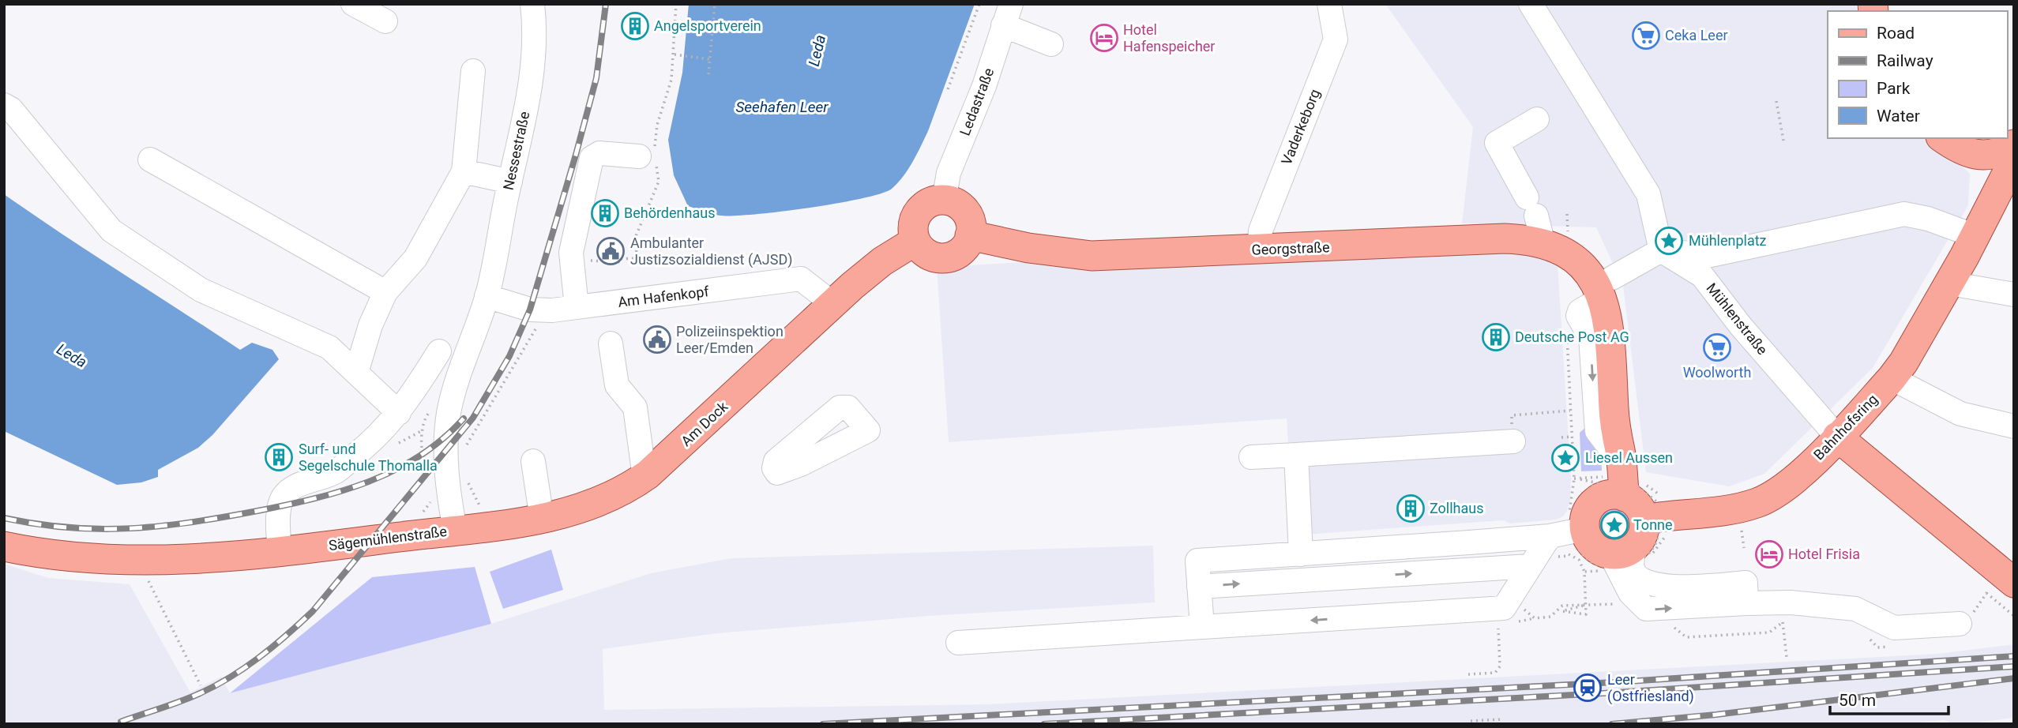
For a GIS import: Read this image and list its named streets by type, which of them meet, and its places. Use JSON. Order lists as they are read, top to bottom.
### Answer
{
  "streets": {
    "main road": [
      "Georgstraße",
      "Mühlenstraße",
      "Am Dock",
      "Bahnhofsring",
      "Sägemühlenstraße"
    ],
    "street": [
      "Ledastraße",
      "Vaderkeborg",
      "Nessestraße",
      "Am Hafenkopf"
    ]
  },
  "crossings": [
    ["Ledastraße", "Georgstraße"],
    ["Ledastraße", "Am Dock"],
    ["Vaderkeborg", "Georgstraße"],
    ["Nessestraße", "Am Hafenkopf"],
    ["Nessestraße", "Sägemühlenstraße"],
    ["Georgstraße", "Am Dock"],
    ["Am Hafenkopf", "Am Dock"],
    ["Am Hafenkopf", "Sägemühlenstraße"],
    ["Mühlenstraße", "Bahnhofsring"],
    ["Am Dock", "Sägemühlenstraße"]
  ],
  "water": ["Leda", "Seehafen Leer"],
  "places": {
    "building": [
      "Angelsportverein",
      "Behördenhaus",
      "Deutsche Post AG",
      "Surf- und Segelschule Thomalla",
      "Zollhaus"
    ],
    "supermarket": ["Ceka Leer", "Woolworth"],
    "hotel": ["Hotel Hafenspeicher", "Hotel Frisia"],
    "place": ["Mühlenplatz", "Liesel Aussen", "Tonne"],
    "public building": ["Ambulanter Justizsozialdienst (AJSD)", "Polizeiinspektion Leer/Emden"],
    "station": ["Leer (Ostfriesland)"]
  },
  "legend": [
    "Road",
    "Railway",
    "Park",
    "Water"
  ],
  "scale_bar": "50 m"
}
